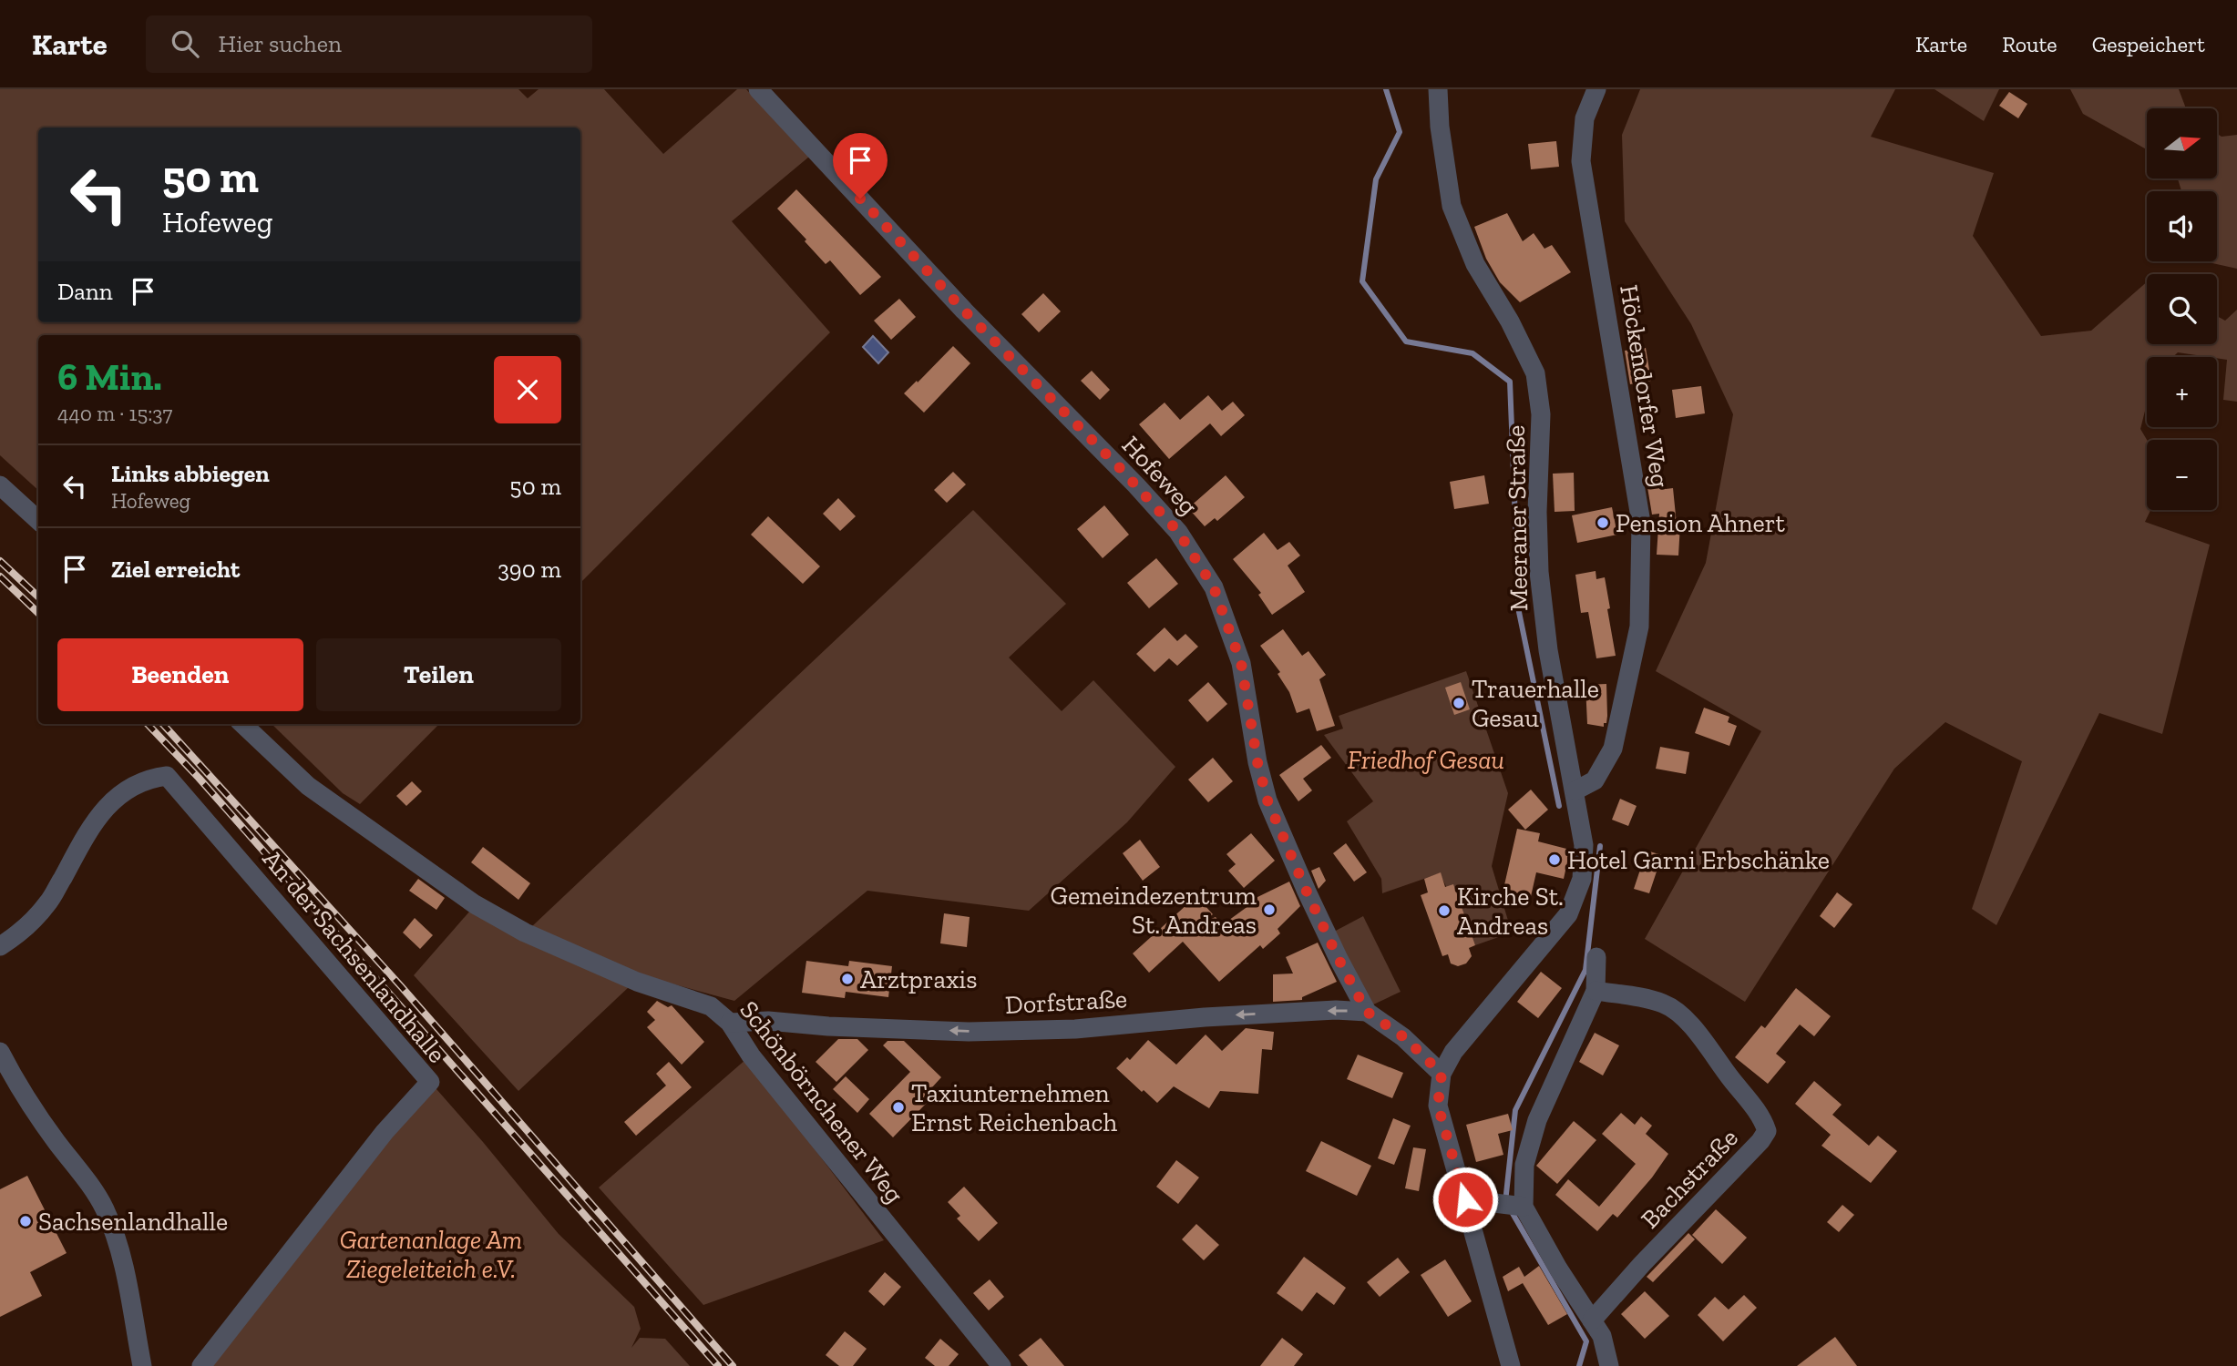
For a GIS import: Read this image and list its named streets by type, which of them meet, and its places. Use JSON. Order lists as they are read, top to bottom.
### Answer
{
  "streets": {
    "street": [
      "Höckendorfer Weg",
      "Hofeweg",
      "Meeraner Straße",
      "An der Sachsenlandhalle",
      "Dorfstraße",
      "Schönbörnchener Weg",
      "Bachstraße"
    ]
  },
  "crossings": [
    ["Höckendorfer Weg", "Meeraner Straße"],
    ["Hofeweg", "Meeraner Straße"],
    ["Hofeweg", "Dorfstraße"],
    ["Dorfstraße", "Schönbörnchener Weg"]
  ],
  "one_way": ["Dorfstraße"],
  "parks": ["Friedhof Gesau", "Gartenanlage Am Ziegeleiteich e.V."],
  "places": [
    "Pension Ahnert",
    "Trauerhalle Gesau",
    "Hotel Garni Erbschänke",
    "Gemeindezentrum St. Andreas",
    "Kirche St. Andreas",
    "Arztpraxis",
    "Taxiunternehmen Ernst Reichenbach",
    "Sachsenlandhalle"
  ],
  "north": "right",
  "page": {
    "header": "Karte",
    "search": "Hier suchen",
    "nav": ["Karte", "Route", "Gespeichert"],
    "map_buttons": ["+", "−"],
    "turn": ["50 m", "Hofeweg"],
    "then": "Dann",
    "heading": ["6 Min.", "440 m · 15:37"],
    "list": [
      {
        "name": "Links abbiegen",
        "note": "Hofeweg",
        "value": "50 m"
      },
      {
        "name": "Ziel erreicht",
        "value": "390 m"
      }
    ],
    "buttons": ["Beenden", "Teilen"]
  }
}
